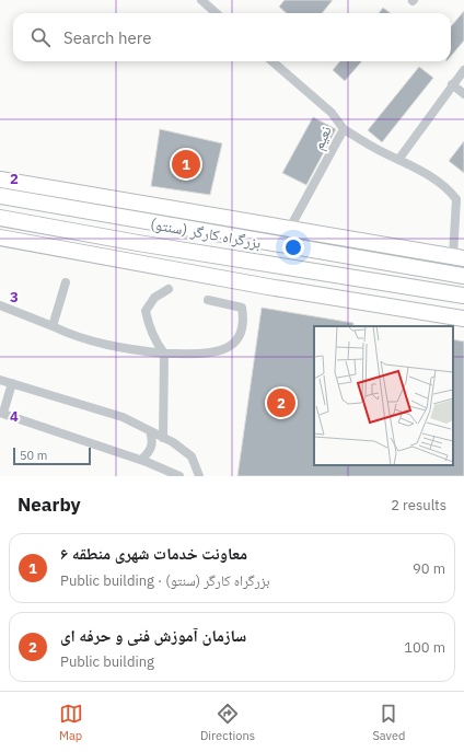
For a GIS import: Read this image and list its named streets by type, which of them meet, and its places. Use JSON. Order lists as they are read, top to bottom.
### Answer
{
  "streets": {
    "highway": ["بزرگراه کارگر (سنتو)"],
    "street": ["نعیم"]
  },
  "scale_bar": "50 m",
  "page": {
    "search": "Search here",
    "pins": ["1", "2"],
    "scale": "50 m",
    "heading": ["Nearby", "2 results"],
    "list": [
      {
        "mark": "1",
        "name": "معاونت خدمات شهری منطقه ۶",
        "note": "Public building · بزرگراه کارگر (سنتو)",
        "value": "90 m"
      },
      {
        "mark": "2",
        "name": "سازمان آموزش فنی و حرفه ای",
        "note": "Public building",
        "value": "100 m"
      }
    ],
    "nav": ["Map", "Directions", "Saved"]
  },
  "grid": {
    "rows": ["2", "3", "4"]
  }
}
